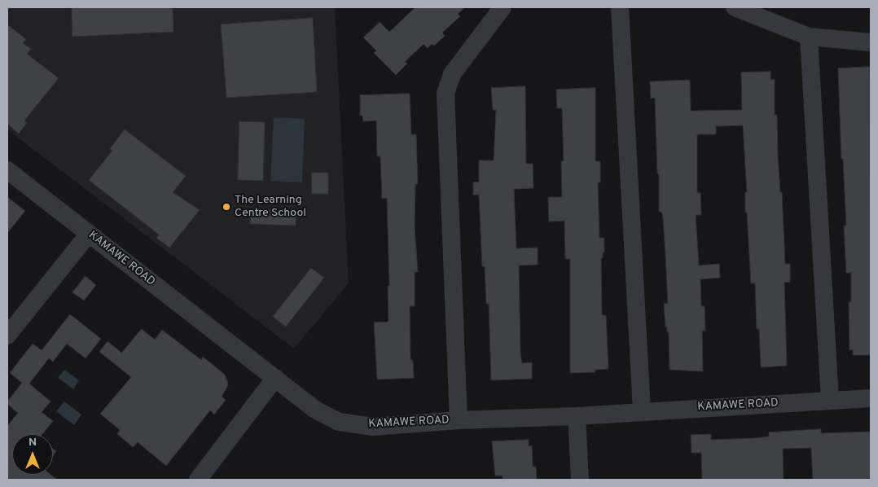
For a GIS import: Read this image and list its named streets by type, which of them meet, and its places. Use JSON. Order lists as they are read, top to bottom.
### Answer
{
  "streets": {
    "street": ["KAMAWE ROAD"]
  },
  "places": ["The Learning Centre School"],
  "north": "top"
}
